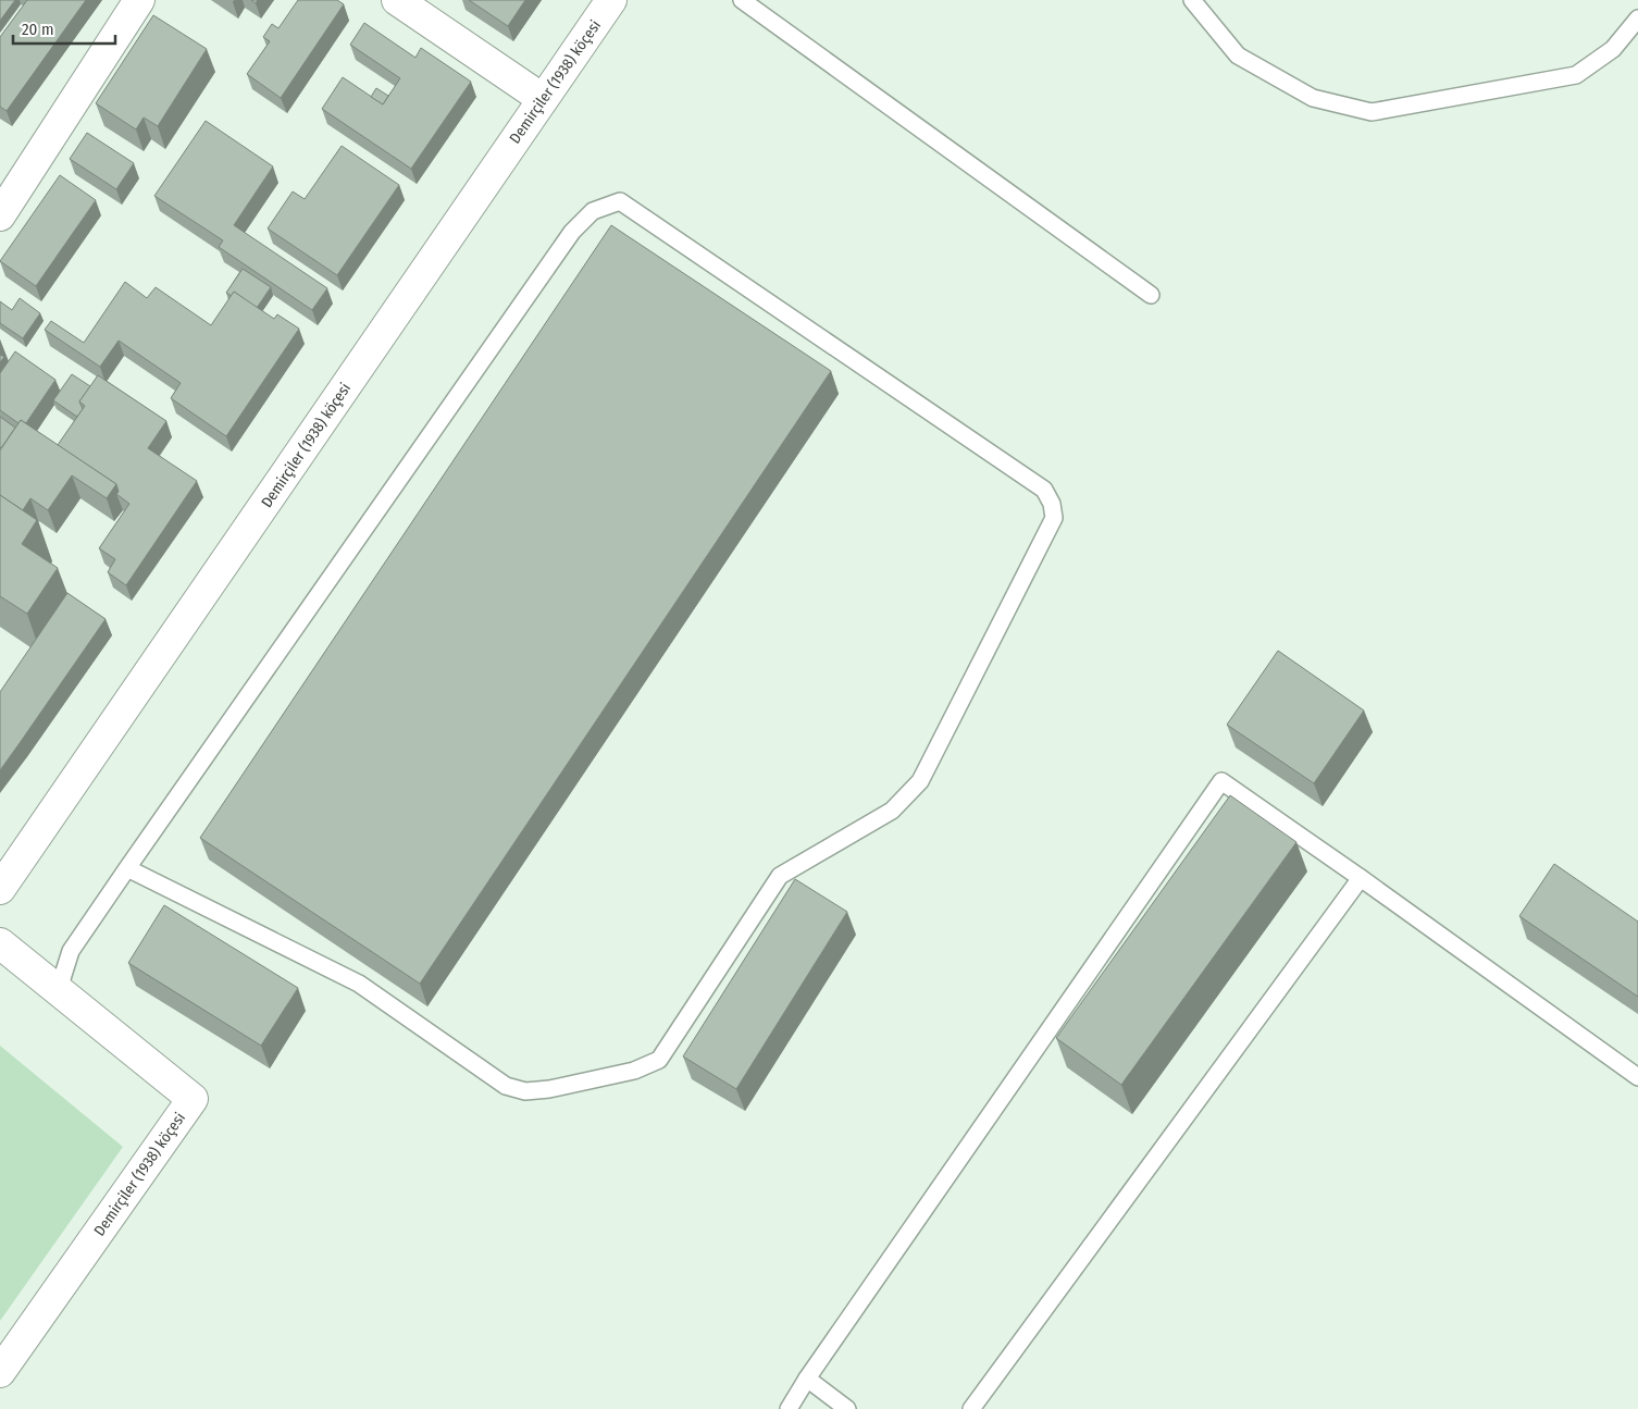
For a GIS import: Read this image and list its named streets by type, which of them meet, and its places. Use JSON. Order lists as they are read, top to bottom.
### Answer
{
  "streets": {
    "street": ["Demirçiler (1938) köçesi"]
  },
  "scale_bar": "20 m"
}
